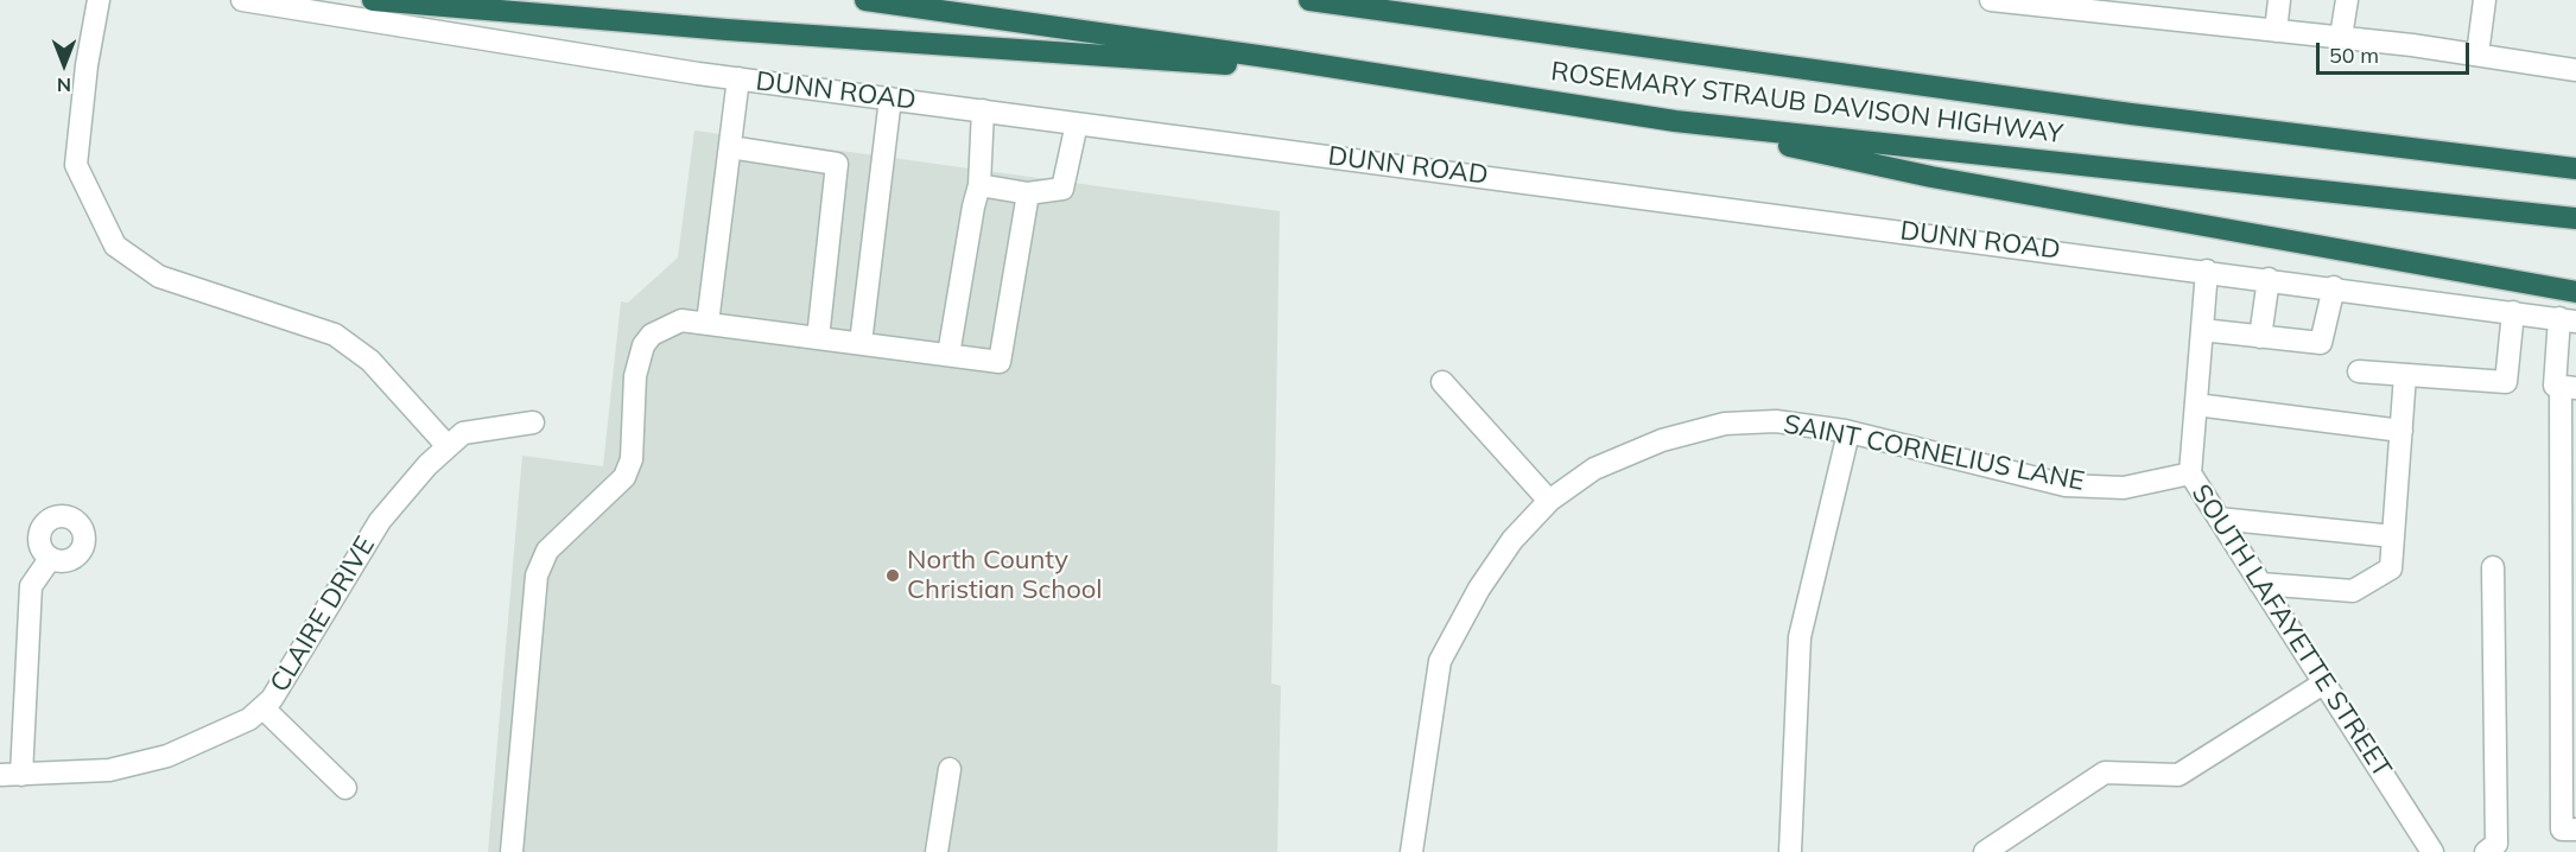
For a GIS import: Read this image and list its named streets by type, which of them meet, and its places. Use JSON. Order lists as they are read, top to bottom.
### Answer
{
  "streets": {
    "highway": ["ROSEMARY STRAUB DAVISON HIGHWAY"],
    "street": [
      "DUNN ROAD",
      "SAINT CORNELIUS LANE",
      "CLAIRE DRIVE",
      "SOUTH LAFAYETTE STREET"
    ]
  },
  "crossings": [
    ["DUNN ROAD", "SOUTH LAFAYETTE STREET"],
    ["SAINT CORNELIUS LANE", "SOUTH LAFAYETTE STREET"]
  ],
  "places": ["North County Christian School"],
  "scale_bar": "50 m",
  "north": "bottom"
}
